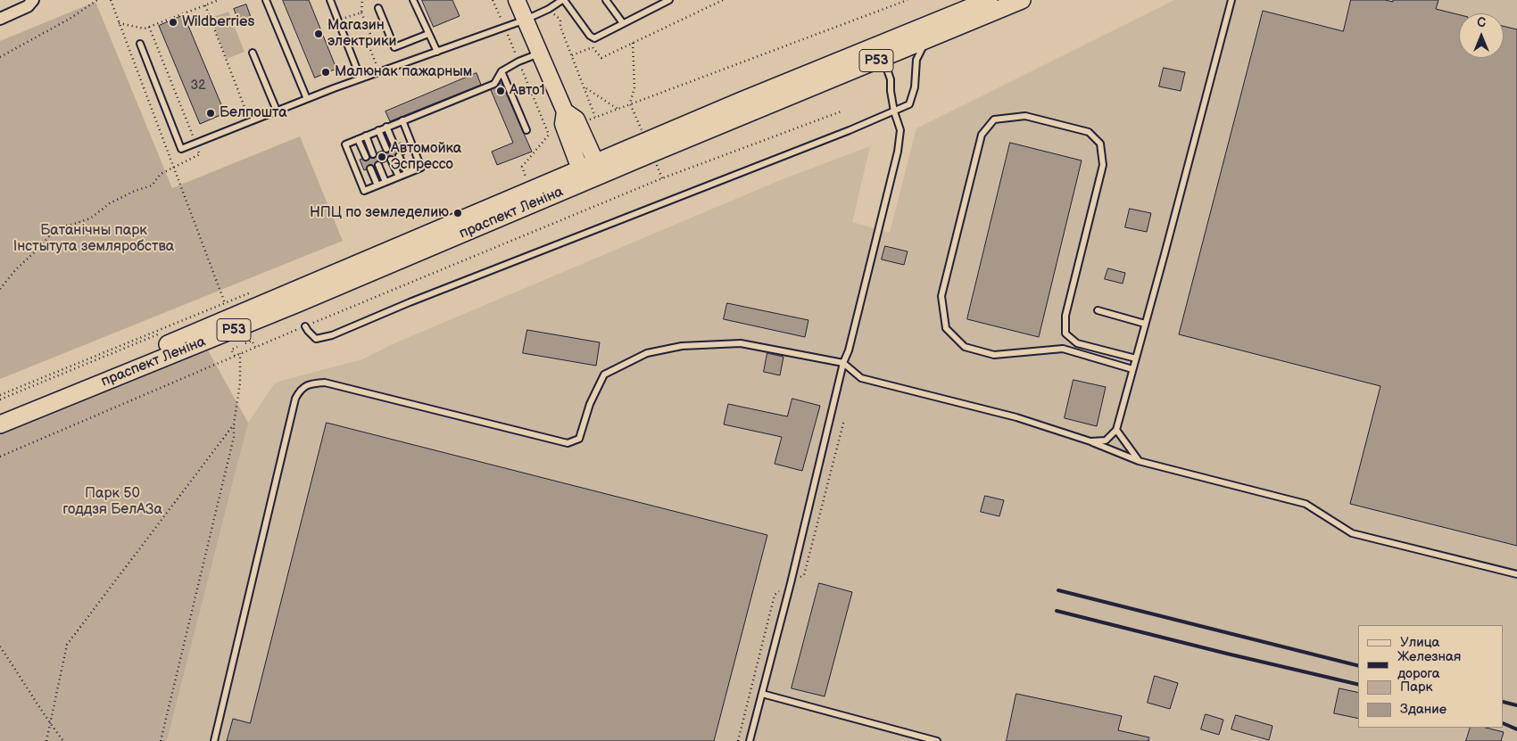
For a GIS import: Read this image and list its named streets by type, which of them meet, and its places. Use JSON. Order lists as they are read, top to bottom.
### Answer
{
  "streets": {
    "main road": ["Р53", "праспект Леніна"]
  },
  "parks": ["Батанічны парк Інстытута земляробства", "Парк 50 годдзя БелАЗа"],
  "places": [
    "Wildberries",
    "Магазин электрики",
    "Малюнак пажарным",
    "Авто1",
    "Белпошта",
    "Автомойка Эспрессо",
    "НПЦ по земледелию"
  ],
  "house_numbers": ["32"],
  "legend": [
    "Улица",
    "Железная дорога",
    "Парк",
    "Здание"
  ],
  "north": "top"
}
